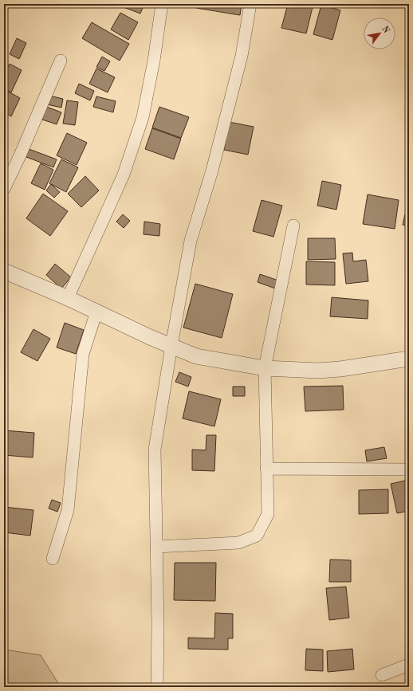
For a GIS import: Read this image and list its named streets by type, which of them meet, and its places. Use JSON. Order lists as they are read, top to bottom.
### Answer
{
  "north": "top right"
}
